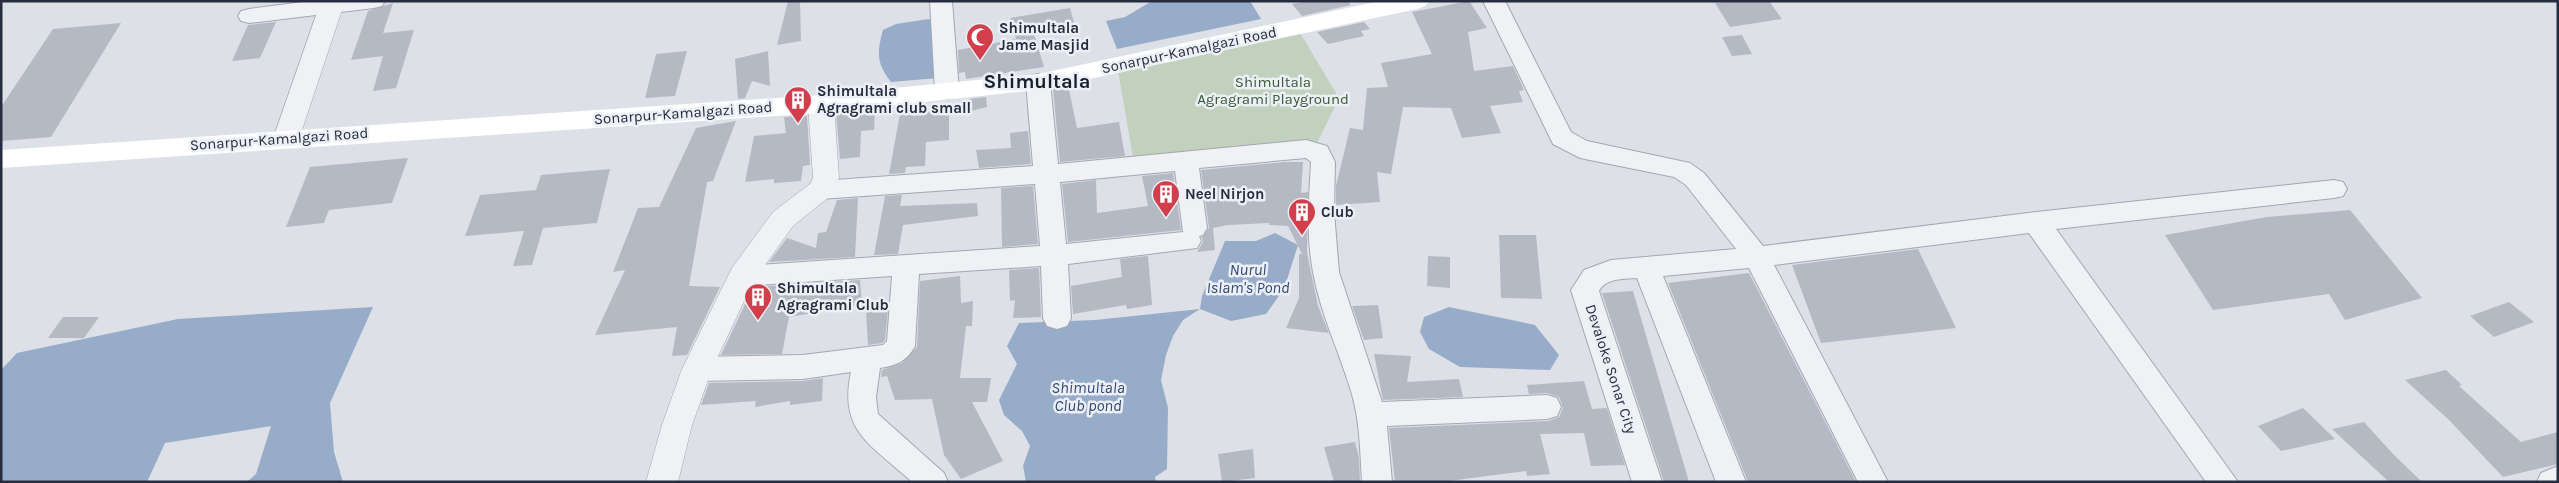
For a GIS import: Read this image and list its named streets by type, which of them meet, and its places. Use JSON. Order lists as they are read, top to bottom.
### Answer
{
  "streets": {
    "main road": ["Sonarpur-Kamalgazi Road"],
    "street": ["Devaloke Sonar City"]
  },
  "districts": ["Shimultala"],
  "water": ["Nurul Islam's Pond", "Shimultala Club pond"],
  "parks": ["Shimultala Agragrami Playground"],
  "places": {
    "mosque": ["Shimultala Jame Masjid"],
    "building": [
      "Shimultala Agragrami club small",
      "Neel Nirjon",
      "Club",
      "Shimultala Agragrami Club"
    ]
  }
}
